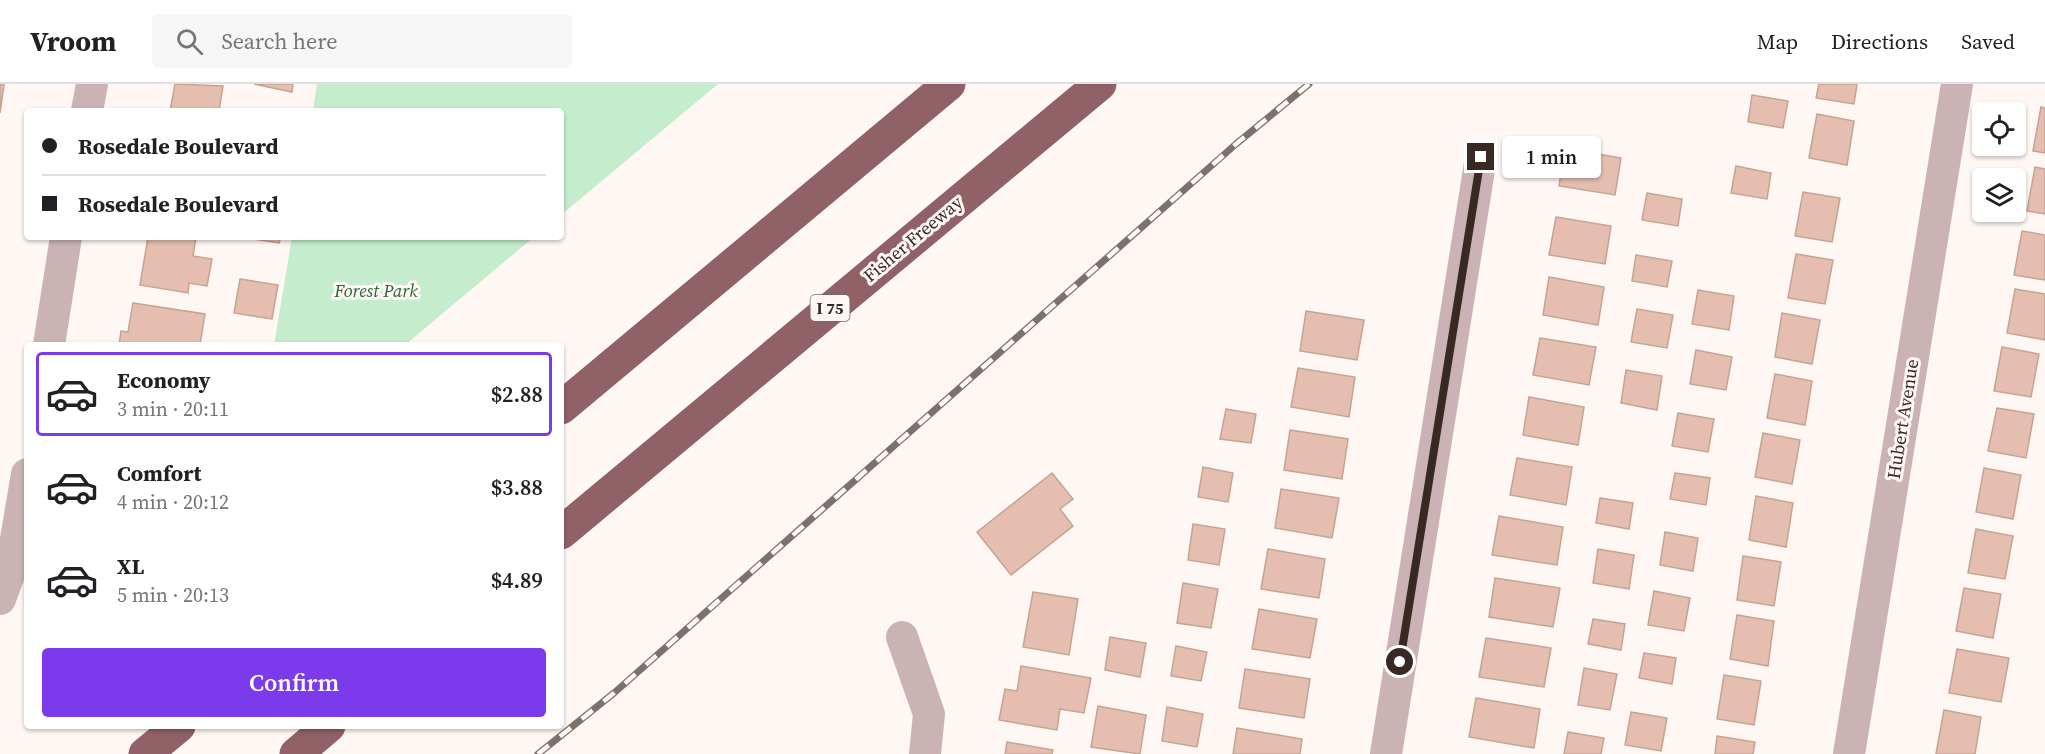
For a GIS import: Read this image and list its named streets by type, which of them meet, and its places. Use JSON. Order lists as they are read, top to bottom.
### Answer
{
  "streets": {
    "highway": ["Fisher Freeway", "I 75"],
    "street": ["Hubert Avenue"]
  },
  "parks": ["Forest Park"],
  "page": {
    "header": "Vroom",
    "search": "Search here",
    "nav": ["Map", "Directions", "Saved"],
    "banner": ["Rosedale Boulevard", "Rosedale Boulevard"],
    "bubble": "1 min",
    "list": [
      {
        "name": "Economy",
        "note": "3 min · 20:11",
        "value": "$2.88"
      },
      {
        "name": "Comfort",
        "note": "4 min · 20:12",
        "value": "$3.88"
      },
      {
        "name": "XL",
        "note": "5 min · 20:13",
        "value": "$4.89"
      }
    ],
    "buttons": "Confirm"
  }
}
